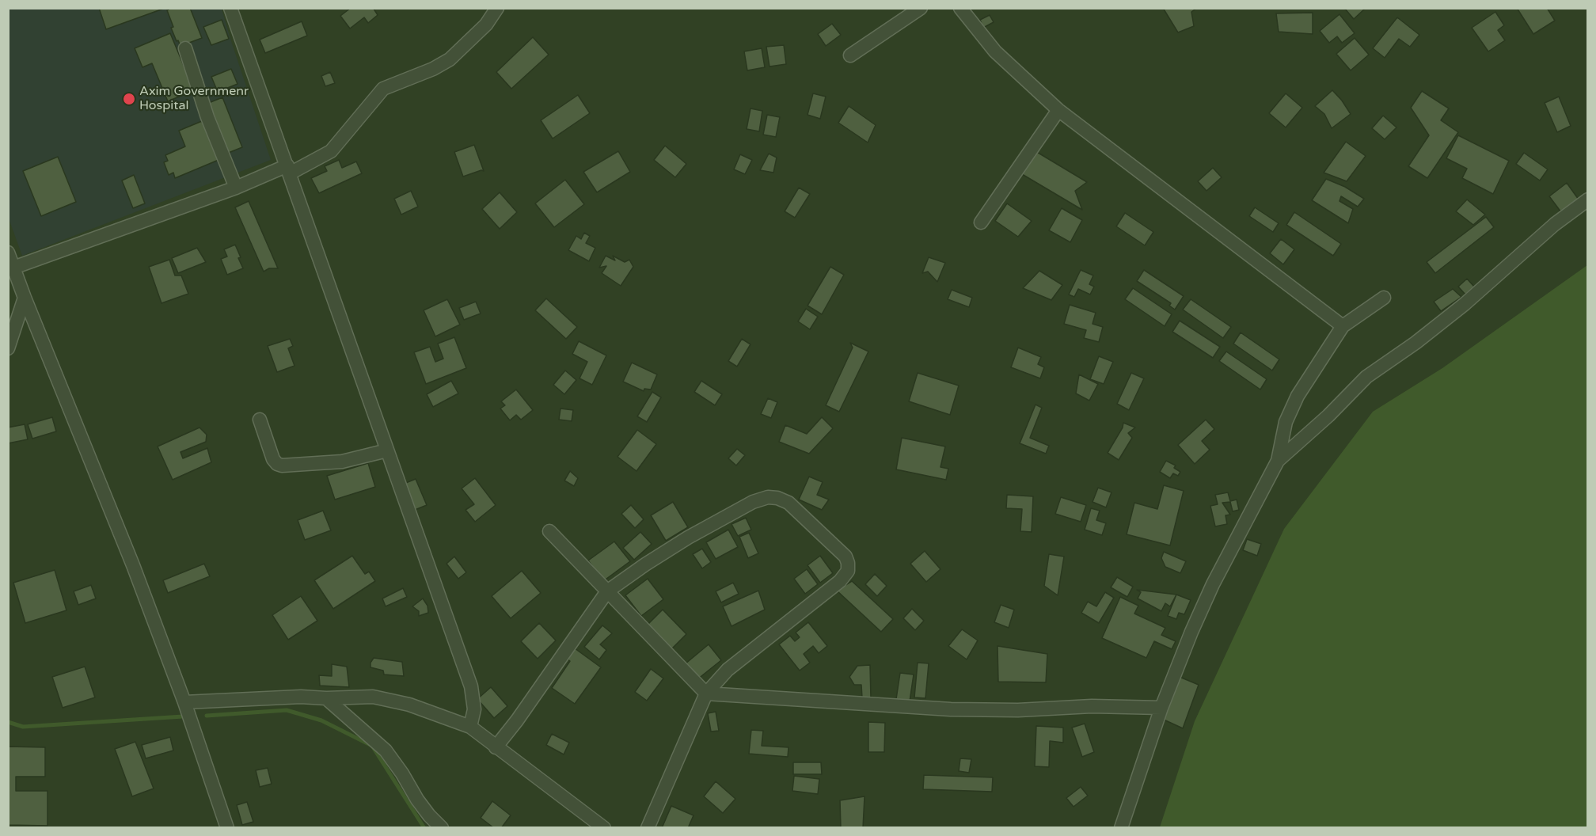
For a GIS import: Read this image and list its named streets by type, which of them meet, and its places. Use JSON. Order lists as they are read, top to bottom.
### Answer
{
  "places": ["Axim Governmenr Hospital"]
}
